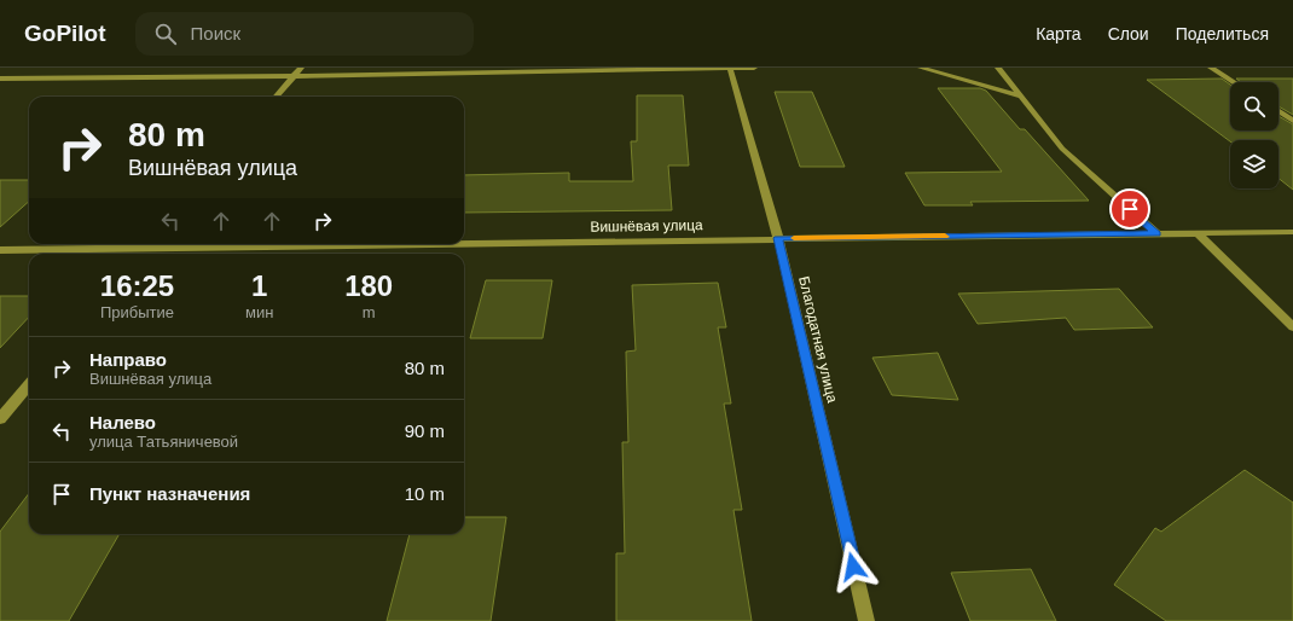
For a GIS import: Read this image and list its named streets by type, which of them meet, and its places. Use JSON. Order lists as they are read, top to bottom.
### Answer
{
  "streets": {
    "street": ["Вишнёвая улица", "Благодатная улица"]
  },
  "crossings": [
    ["Вишнёвая улица", "Благодатная улица"]
  ],
  "page": {
    "header": "GoPilot",
    "search": "Поиск",
    "nav": ["Карта", "Слои", "Поделиться"],
    "turn": ["80 m", "Вишнёвая улица"],
    "eta": [
      "16:25",
      "Прибытие",
      "1",
      "мин",
      "180",
      "m"
    ],
    "list": [
      {
        "name": "Направо",
        "note": "Вишнёвая улица",
        "value": "80 m"
      },
      {
        "name": "Налево",
        "note": "улица Татьяничевой",
        "value": "90 m"
      },
      {
        "name": "Пункт назначения",
        "value": "10 m"
      }
    ]
  }
}
